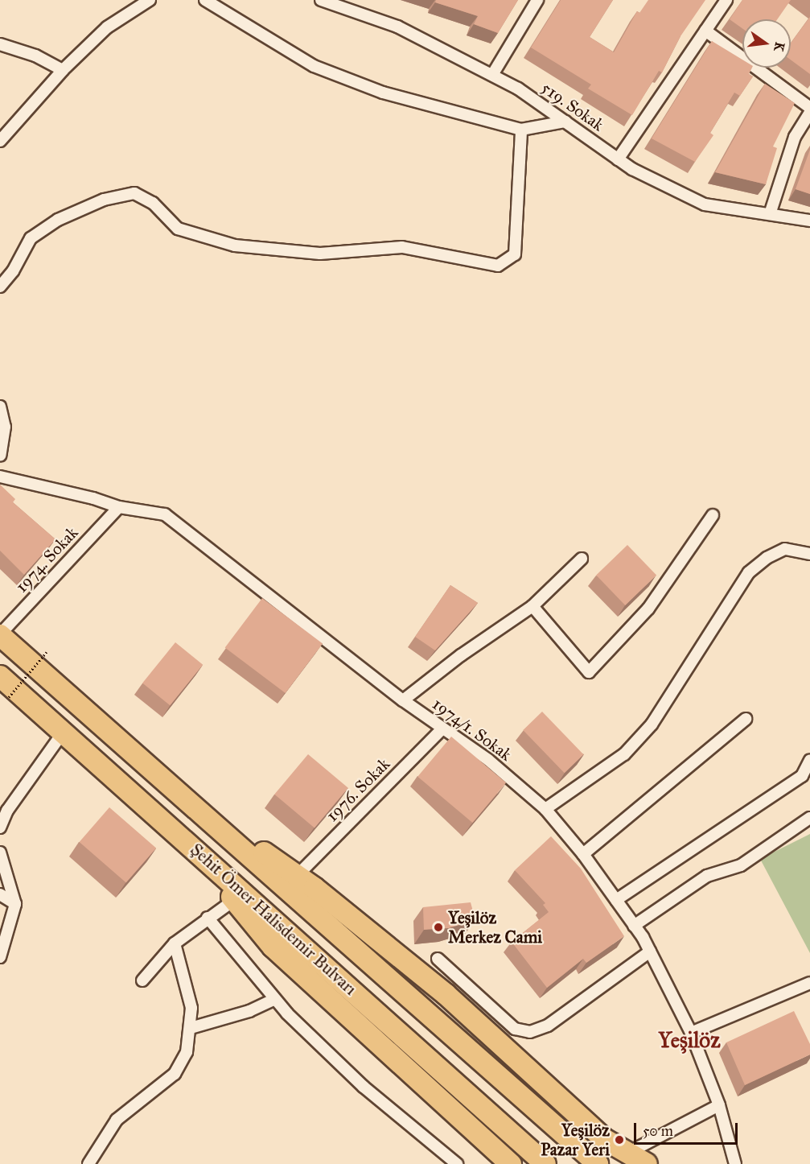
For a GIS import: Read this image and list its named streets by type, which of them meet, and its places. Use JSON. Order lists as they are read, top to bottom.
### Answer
{
  "streets": {
    "highway": ["Şehit Ömer Halisdemir Bulvarı"],
    "street": [
      "519. Sokak",
      "1974. Sokak",
      "1974/1. Sokak",
      "1976. Sokak"
    ]
  },
  "crossings": [
    ["1974. Sokak", "1974/1. Sokak"],
    ["1974. Sokak", "Şehit Ömer Halisdemir Bulvarı"],
    ["1974/1. Sokak", "1976. Sokak"],
    ["1976. Sokak", "Şehit Ömer Halisdemir Bulvarı"]
  ],
  "districts": ["Yeşilöz"],
  "places": ["Yeşilöz Merkez Cami", "Yeşilöz Pazar Yeri"],
  "scale_bar": "50 m",
  "north": "right"
}
